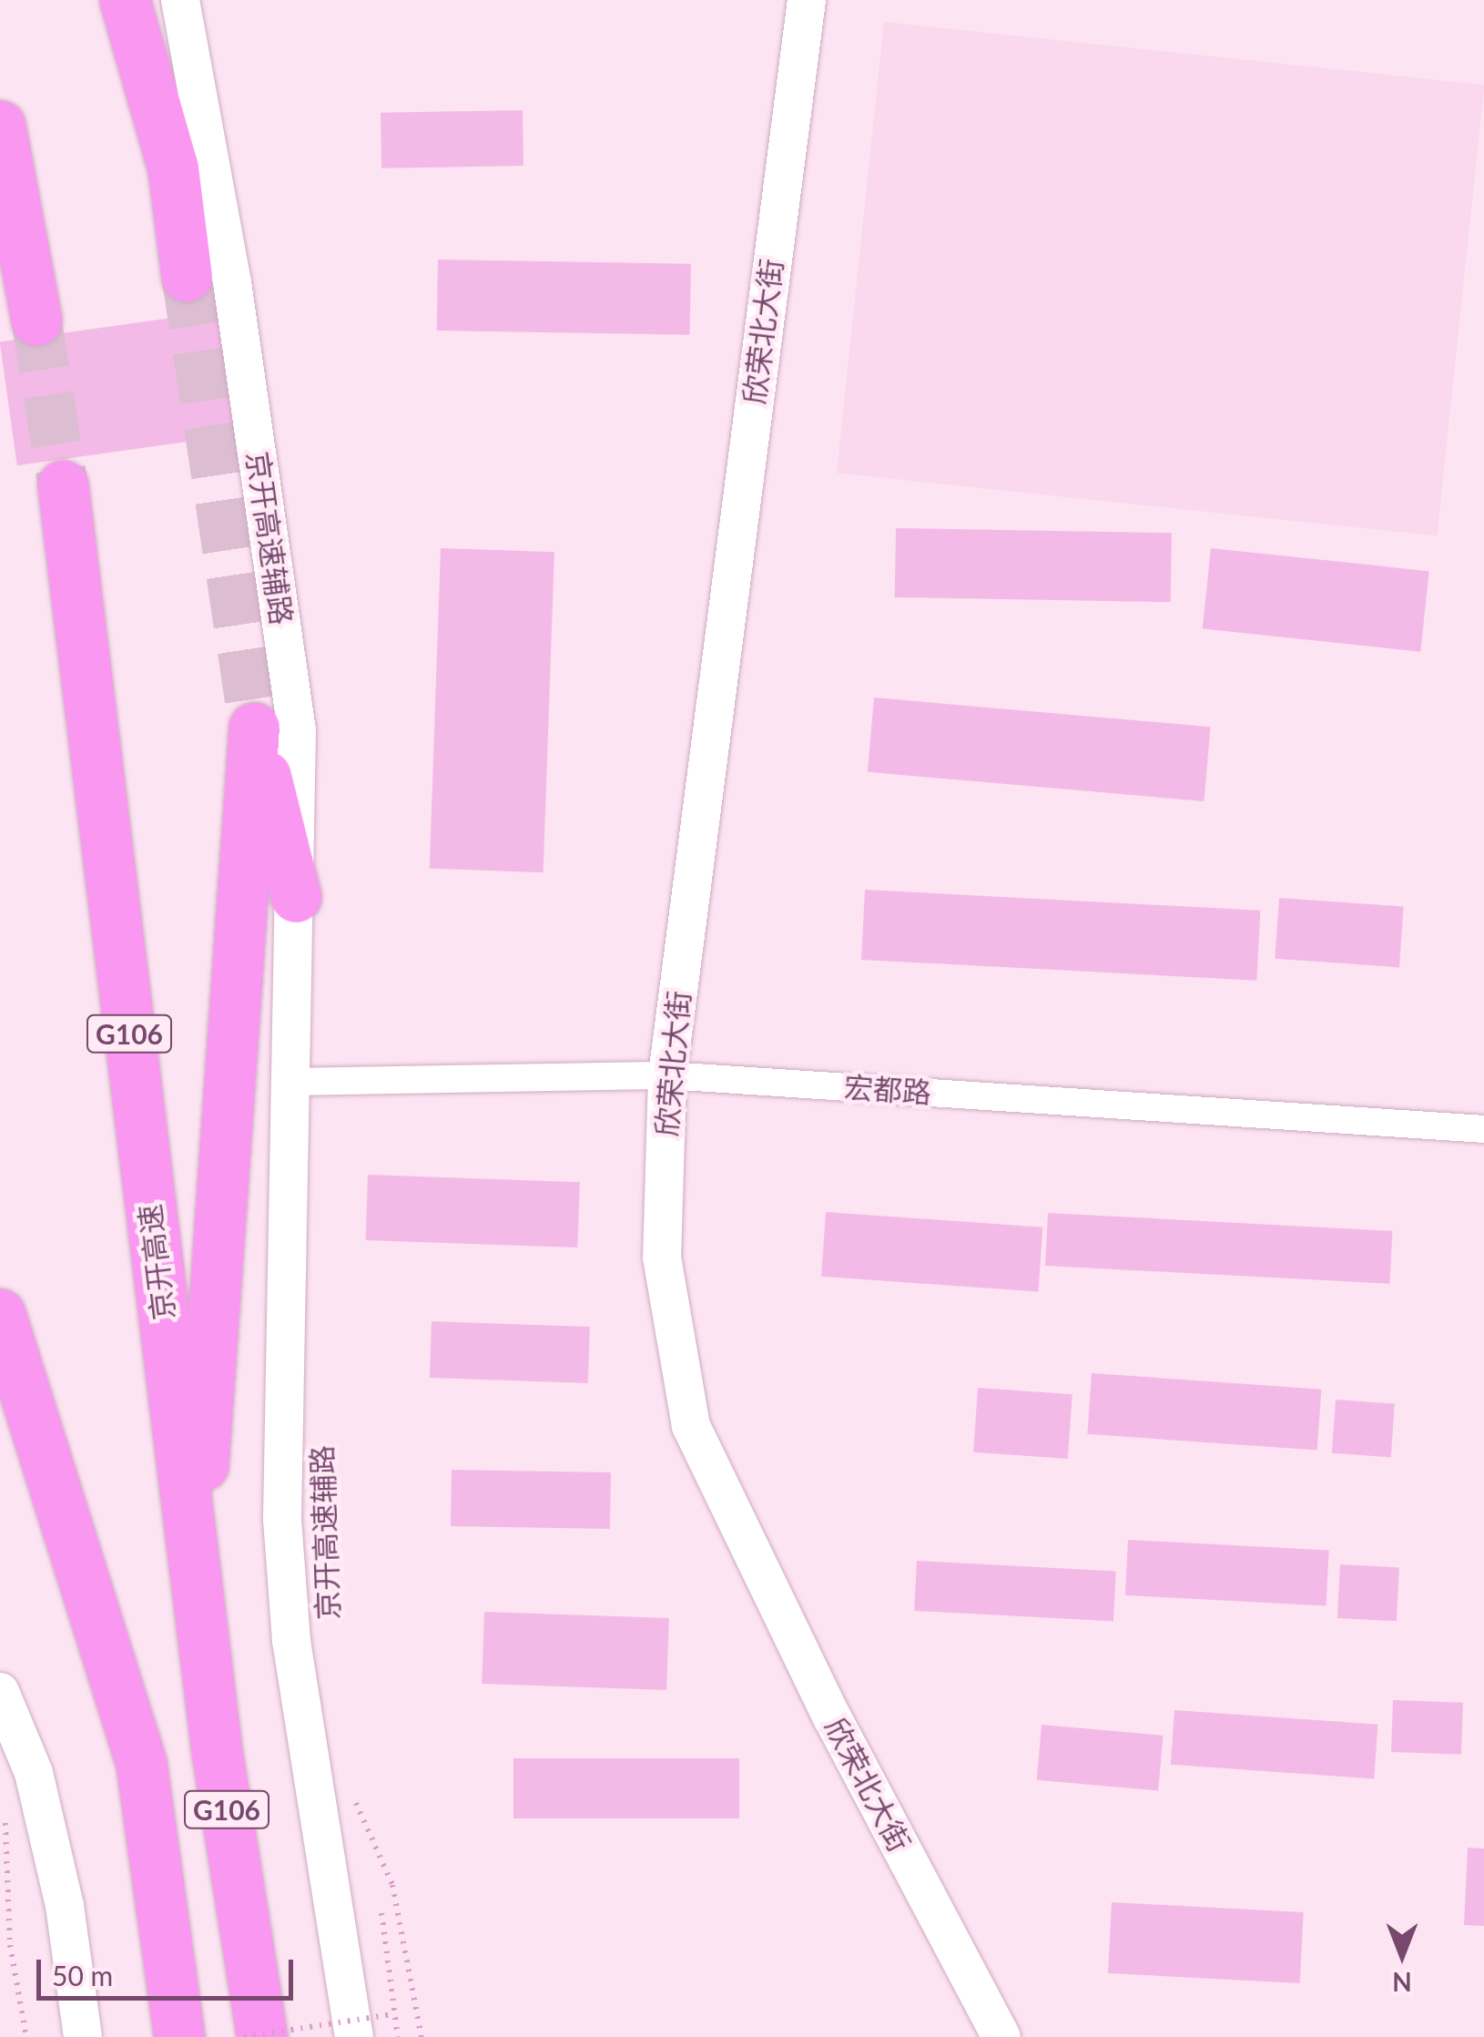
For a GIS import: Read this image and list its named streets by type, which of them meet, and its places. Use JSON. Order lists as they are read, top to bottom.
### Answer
{
  "streets": {
    "highway": ["G106", "京开高速"],
    "main road": ["欣荣北大街", "京开高速辅路"],
    "street": ["宏都路"]
  },
  "crossings": [
    ["欣荣北大街", "宏都路"],
    ["京开高速辅路", "宏都路"]
  ],
  "scale_bar": "50 m",
  "north": "bottom"
}
